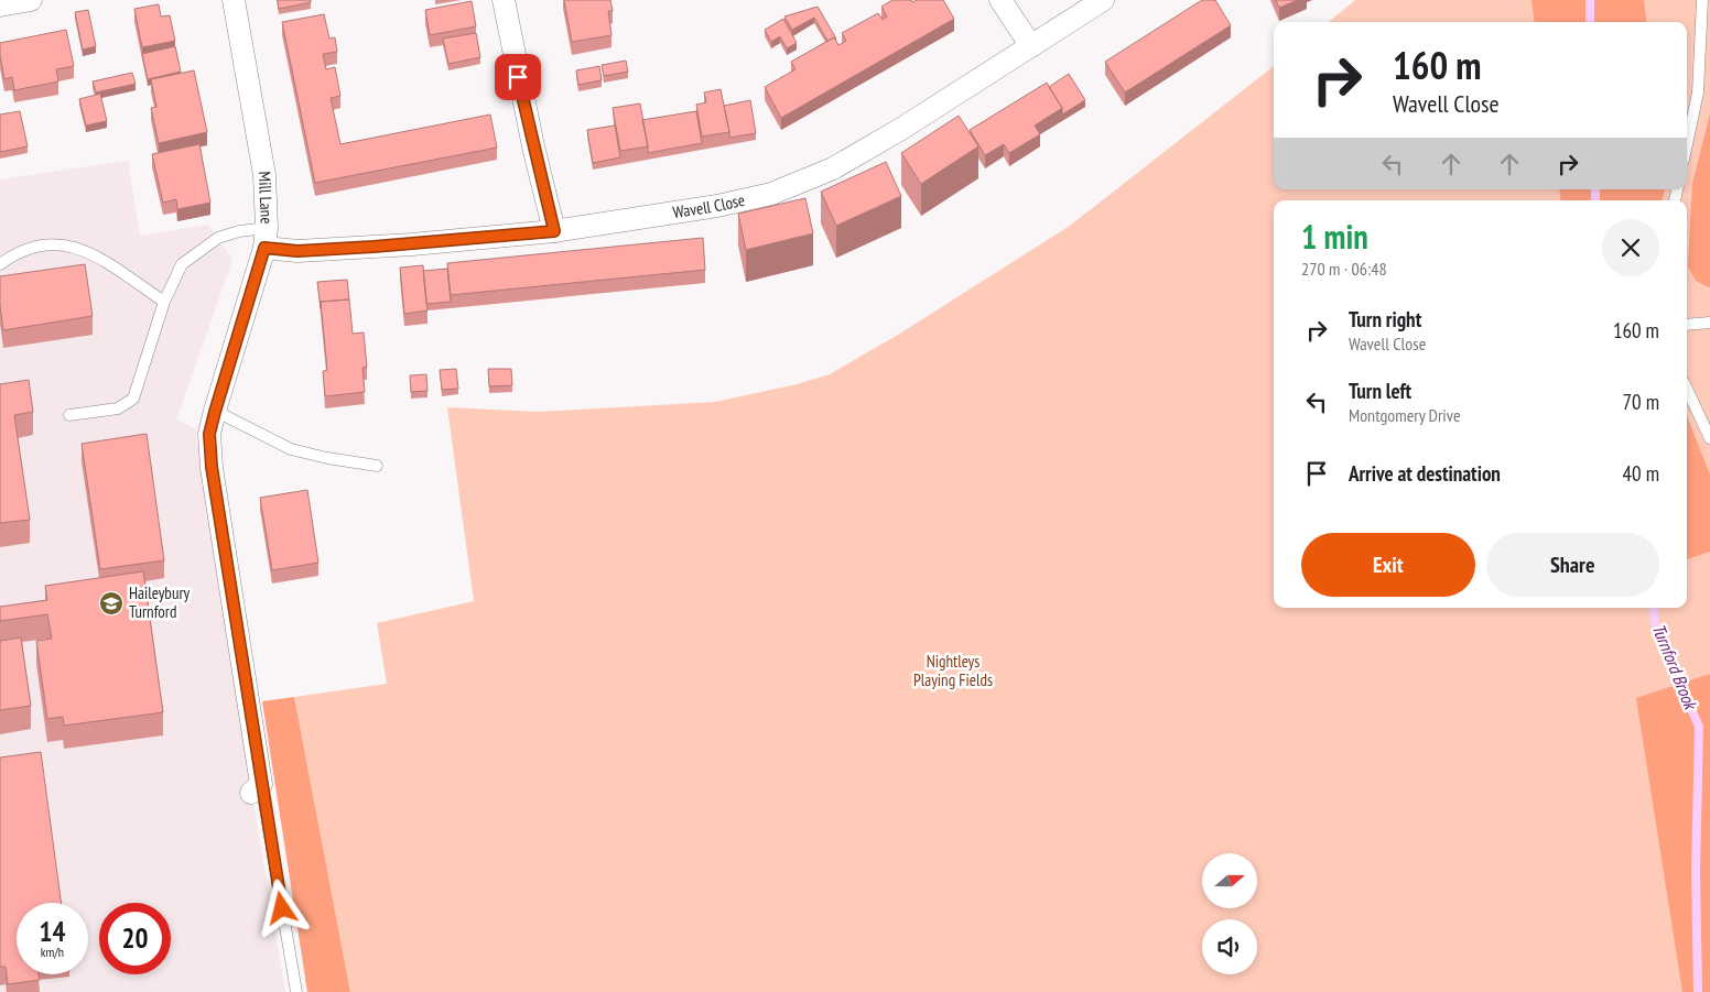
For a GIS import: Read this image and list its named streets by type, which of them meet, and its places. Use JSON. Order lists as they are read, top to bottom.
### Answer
{
  "streets": {
    "street": ["Mill Lane", "Wavell Close"]
  },
  "crossings": [
    ["Mill Lane", "Wavell Close"]
  ],
  "water": ["Turnford Brook"],
  "parks": ["Nightleys Playing Fields"],
  "places": {
    "school or university": ["Haileybury Turnford"]
  },
  "north": "right",
  "page": {
    "turn": ["160 m", "Wavell Close"],
    "heading": ["1 min", "270 m · 06:48"],
    "list": [
      {
        "name": "Turn right",
        "note": "Wavell Close",
        "value": "160 m"
      },
      {
        "name": "Turn left",
        "note": "Montgomery Drive",
        "value": "70 m"
      },
      {
        "name": "Arrive at destination",
        "value": "40 m"
      }
    ],
    "buttons": ["Exit", "Share"],
    "speed": "14 km/h",
    "limit": "20"
  }
}
